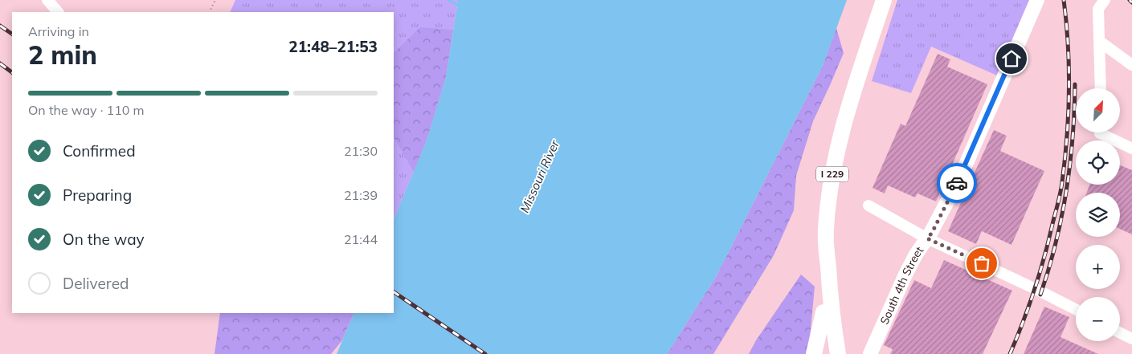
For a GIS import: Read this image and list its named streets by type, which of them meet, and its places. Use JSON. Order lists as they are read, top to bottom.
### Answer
{
  "streets": {
    "highway": ["I 229"],
    "main road": ["South 4th Street"]
  },
  "water": ["Missouri River"],
  "north": "top right",
  "page": {
    "heading": ["2 min", "Arriving in", "21:48–21:53"],
    "bar": "On the way · 110 m",
    "map_buttons": ["+", "−"],
    "list": [
      ["Confirmed", "21:30"],
      ["Preparing", "21:39"],
      ["On the way", "21:44"],
      "Delivered"
    ]
  }
}
